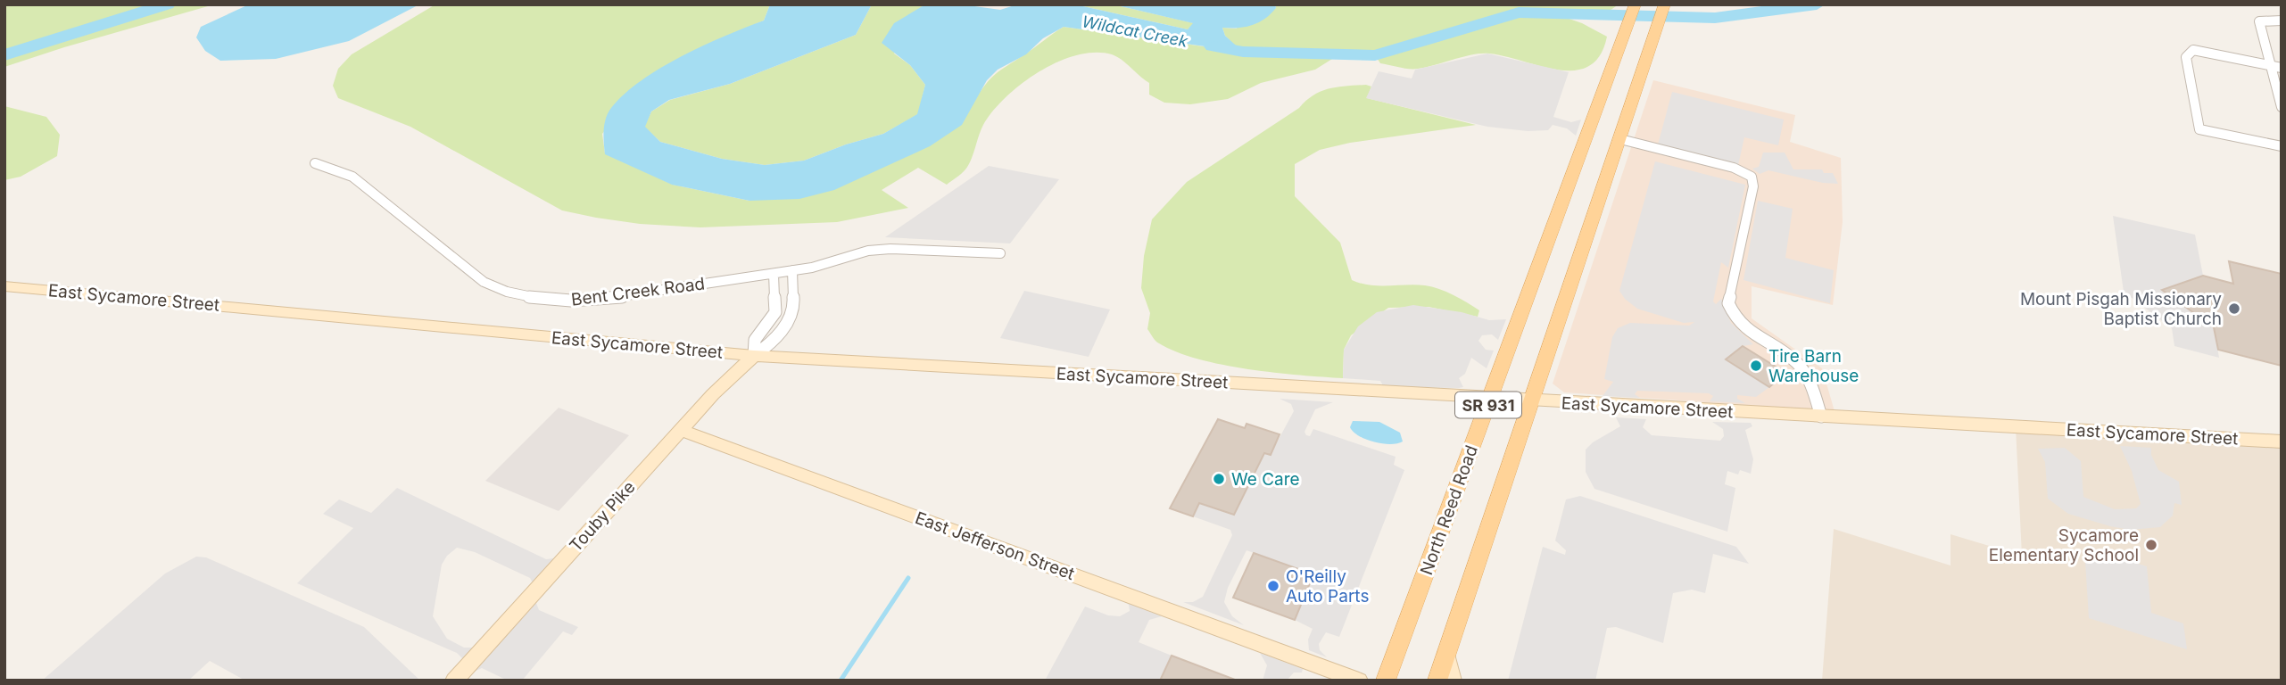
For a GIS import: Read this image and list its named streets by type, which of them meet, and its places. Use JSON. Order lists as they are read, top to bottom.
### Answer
{
  "streets": {
    "main road": [
      "East Sycamore Street",
      "SR 931",
      "North Reed Road",
      "Touby Pike",
      "East Jefferson Street"
    ],
    "street": ["Bent Creek Road"]
  },
  "crossings": [
    ["Bent Creek Road", "Touby Pike"],
    ["East Sycamore Street", "SR 931"],
    ["East Sycamore Street", "North Reed Road"],
    ["East Sycamore Street", "Touby Pike"],
    ["Touby Pike", "East Jefferson Street"]
  ],
  "water": ["Wildcat Creek"],
  "places": [
    "Mount Pisgah Missionary Baptist Church",
    "Tire Barn Warehouse",
    "We Care",
    "Sycamore Elementary School",
    "O'Reilly Auto Parts"
  ]
}
